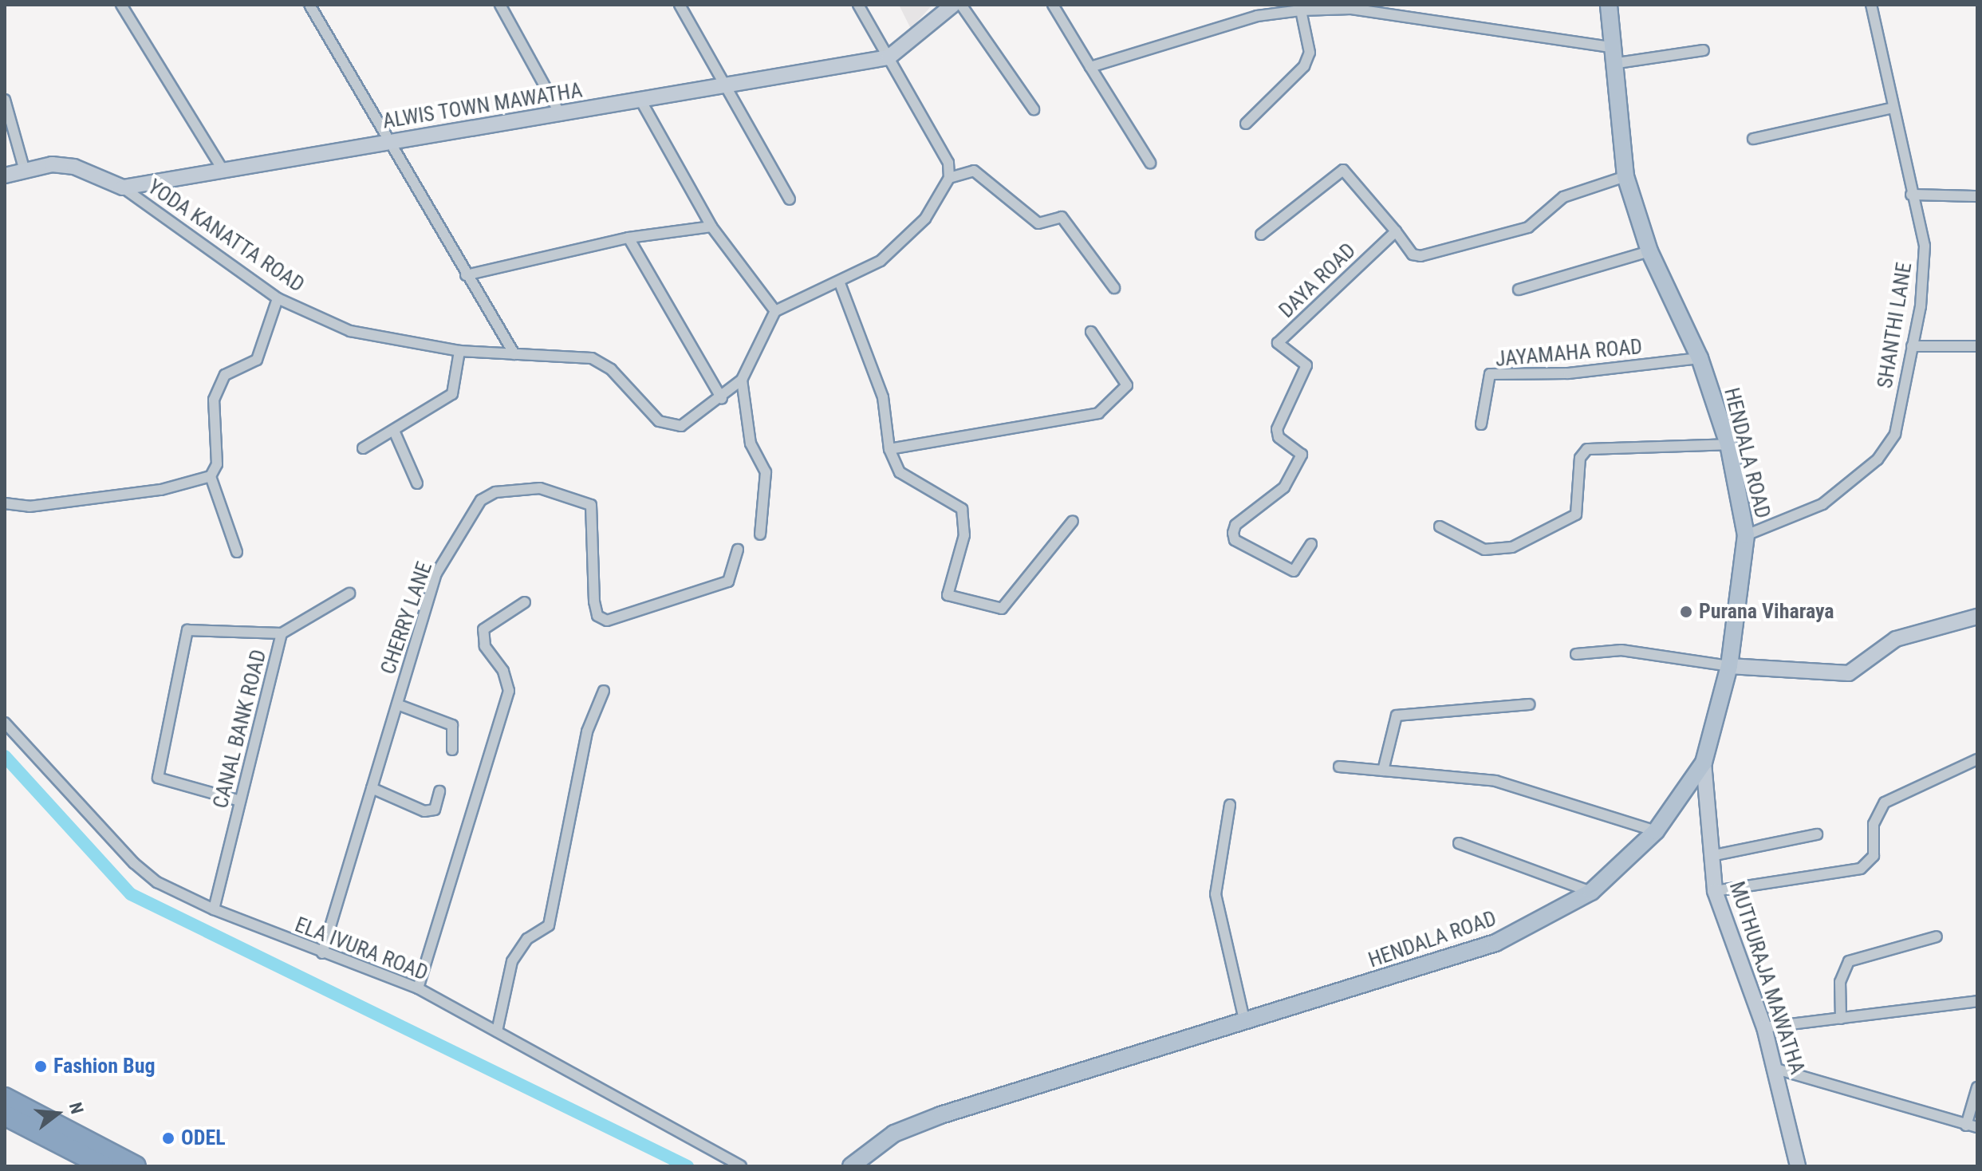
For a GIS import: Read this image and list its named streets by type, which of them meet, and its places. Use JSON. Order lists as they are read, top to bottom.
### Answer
{
  "streets": {
    "main road": ["HENDALA ROAD"],
    "street": [
      "ALWIS TOWN MAWATHA",
      "YODA KANATTA ROAD",
      "DAYA ROAD",
      "SHANTHI LANE",
      "JAYAMAHA ROAD",
      "CHERRY LANE",
      "CANAL BANK ROAD",
      "ELA IVURA ROAD",
      "MUTHURAJA MAWATHA"
    ]
  },
  "crossings": [
    ["ALWIS TOWN MAWATHA", "YODA KANATTA ROAD"],
    ["SHANTHI LANE", "HENDALA ROAD"],
    ["JAYAMAHA ROAD", "HENDALA ROAD"],
    ["HENDALA ROAD", "MUTHURAJA MAWATHA"],
    ["CHERRY LANE", "ELA IVURA ROAD"],
    ["CANAL BANK ROAD", "ELA IVURA ROAD"]
  ],
  "places": ["Purana Viharaya", "Fashion Bug", "ODEL"],
  "north": "right"
}
